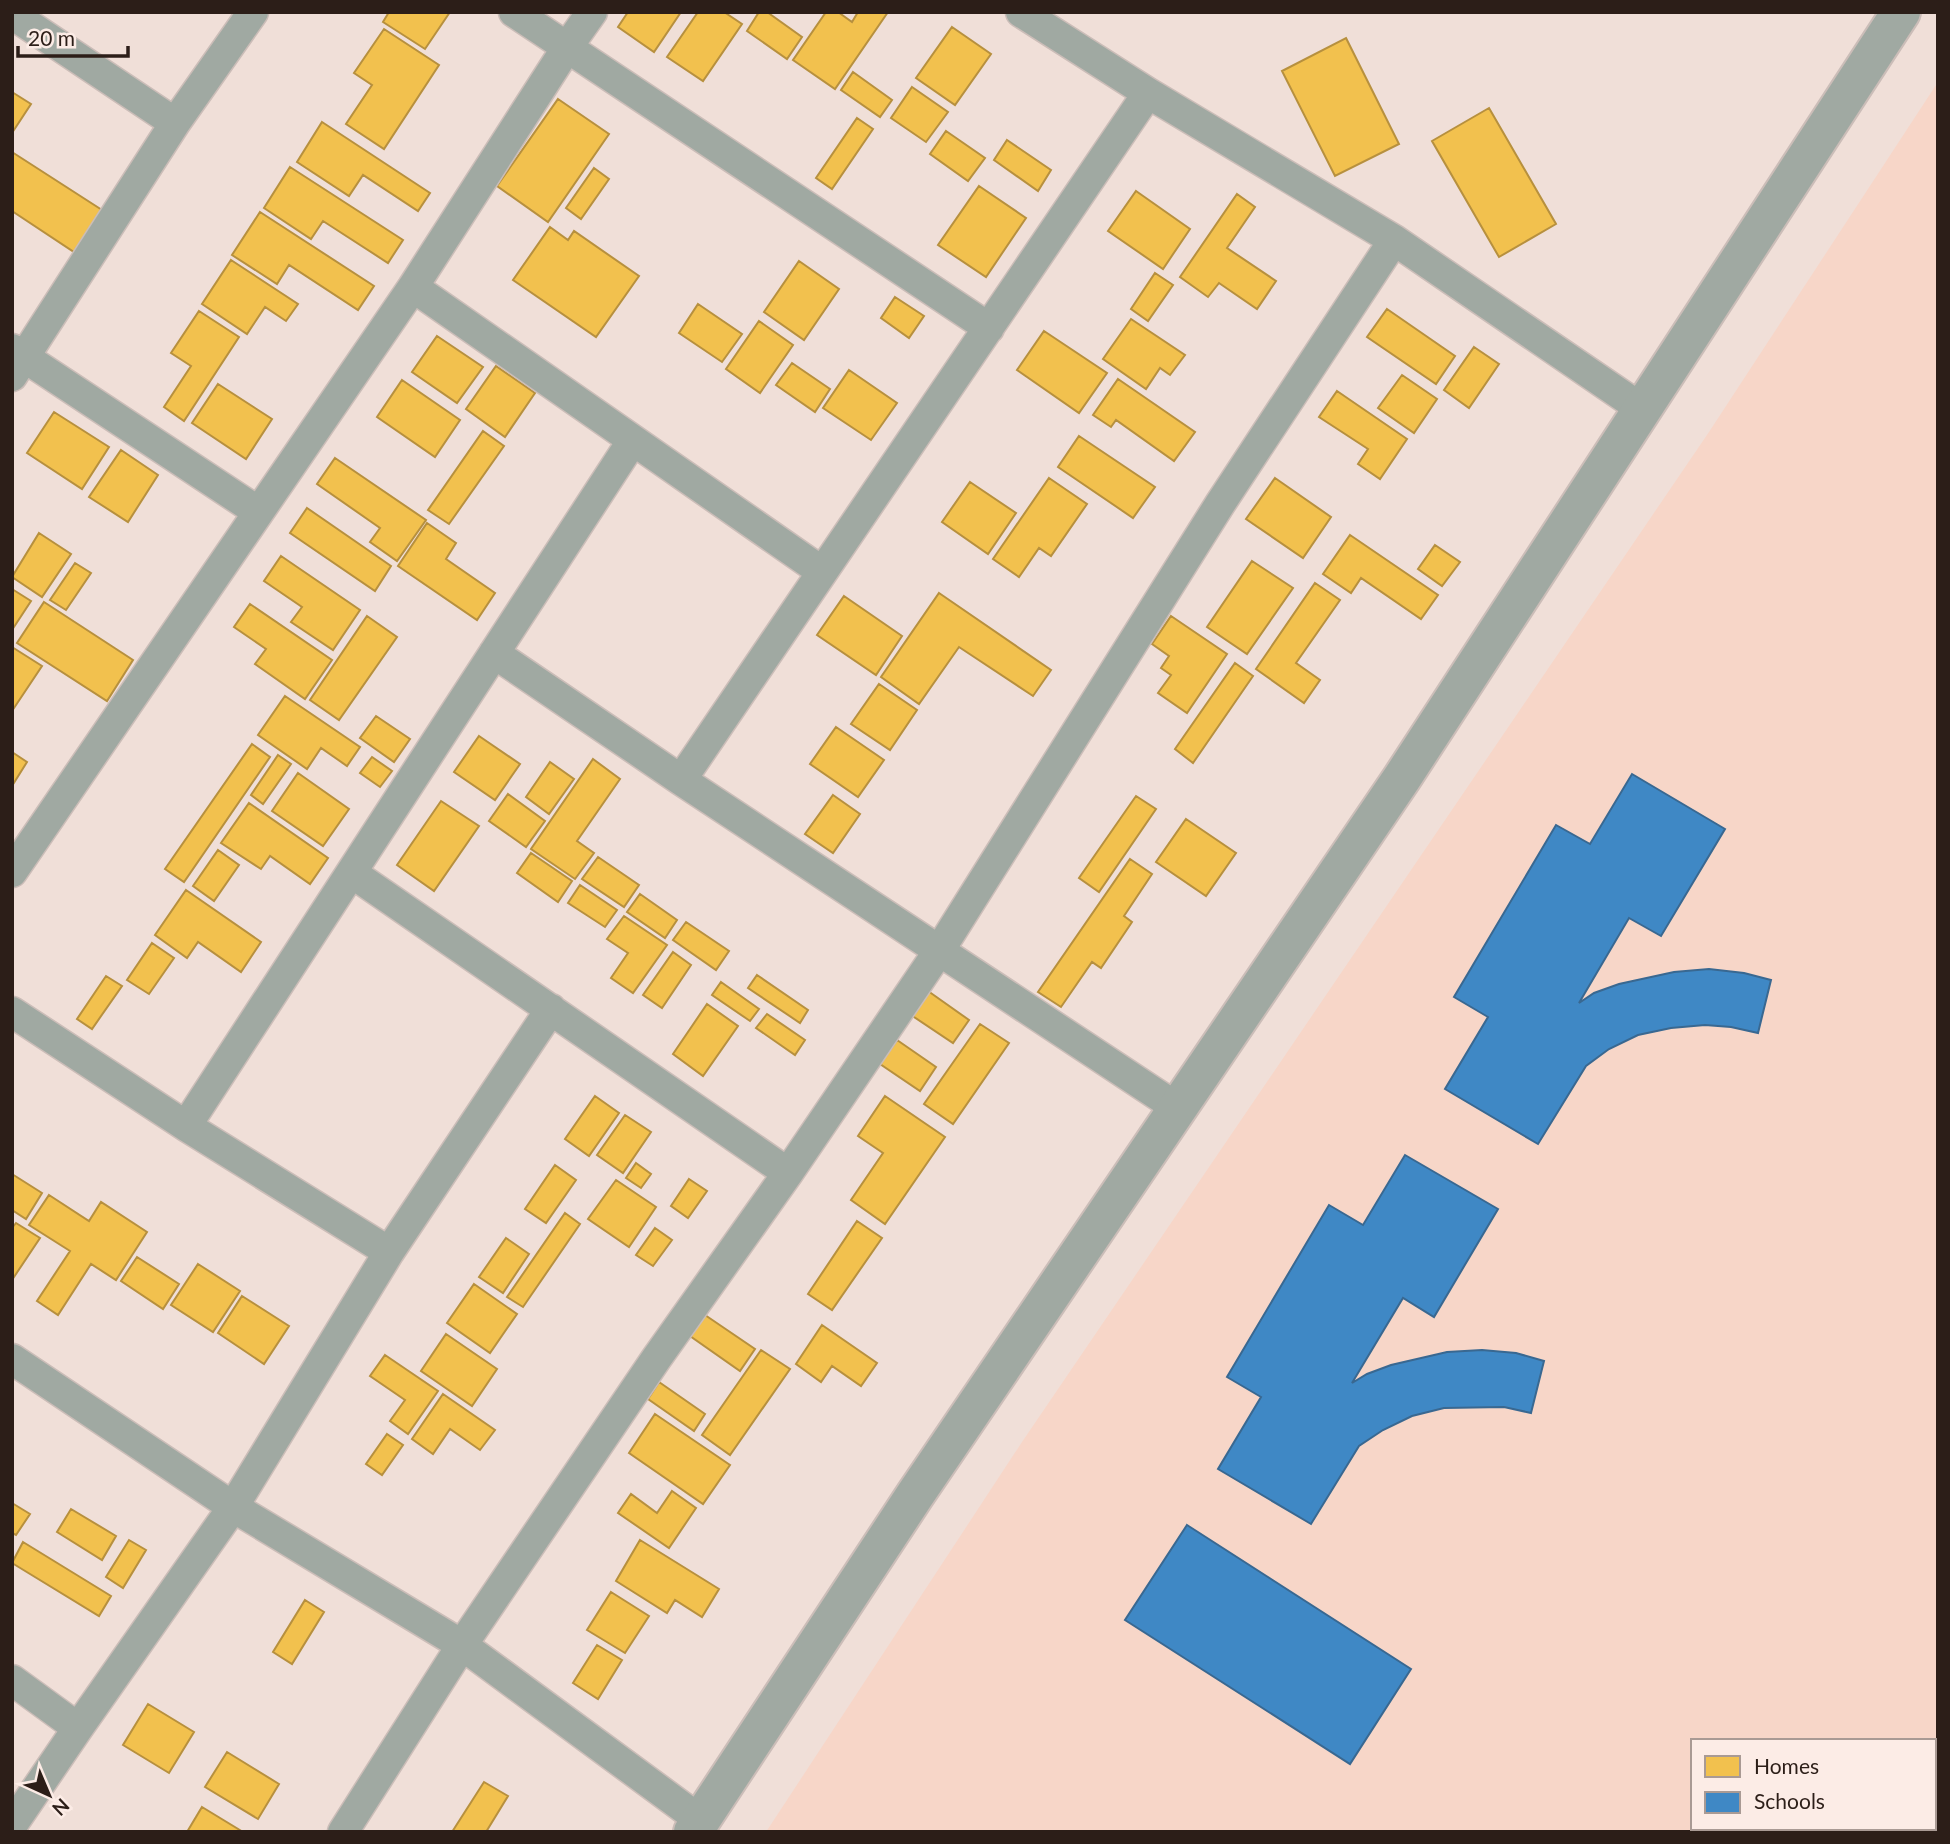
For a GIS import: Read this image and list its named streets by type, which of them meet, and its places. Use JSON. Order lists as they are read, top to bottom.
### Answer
{
  "legend": ["Homes", "Schools"],
  "scale_bar": "20 m",
  "north": "bottom right"
}
